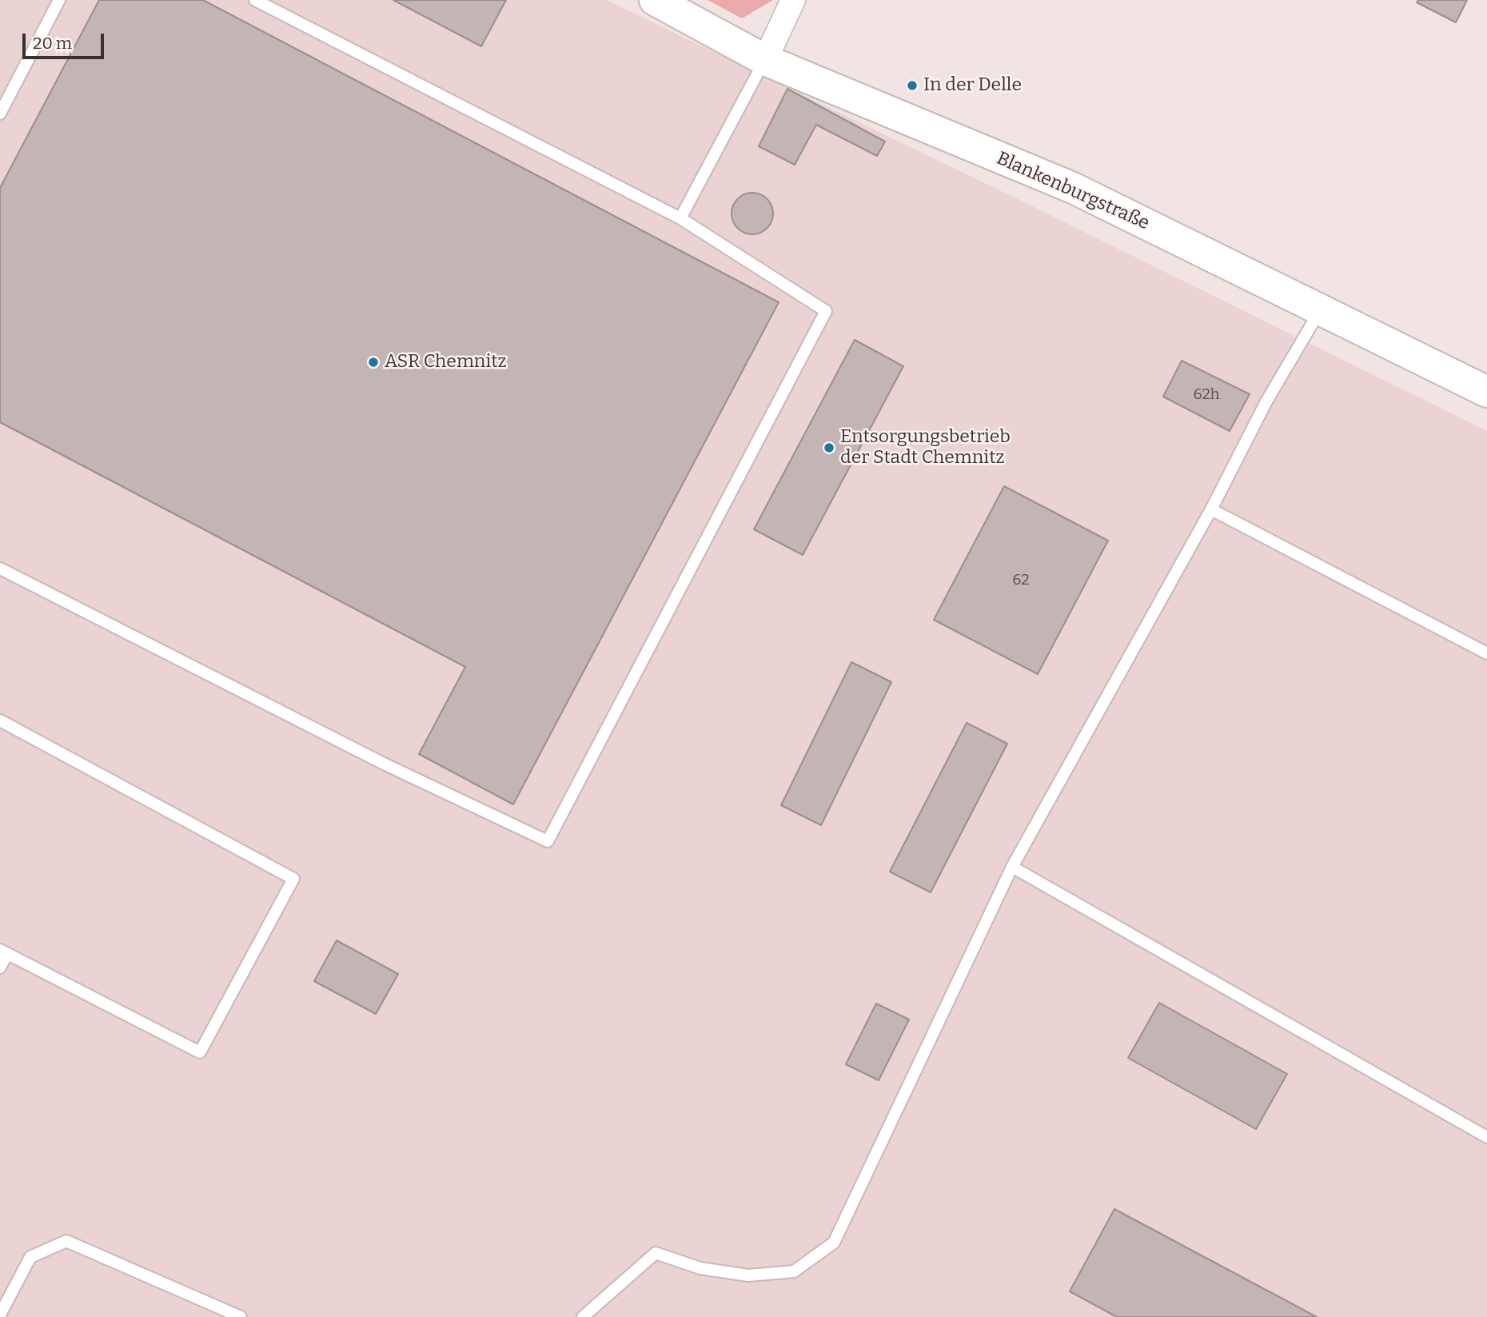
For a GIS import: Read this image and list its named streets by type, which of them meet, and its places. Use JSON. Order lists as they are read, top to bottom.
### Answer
{
  "streets": {
    "main road": ["Blankenburgstraße"]
  },
  "places": ["In der Delle", "ASR Chemnitz", "Entsorgungsbetrieb der Stadt Chemnitz"],
  "house_numbers": ["62h", "62"],
  "scale_bar": "20 m"
}
